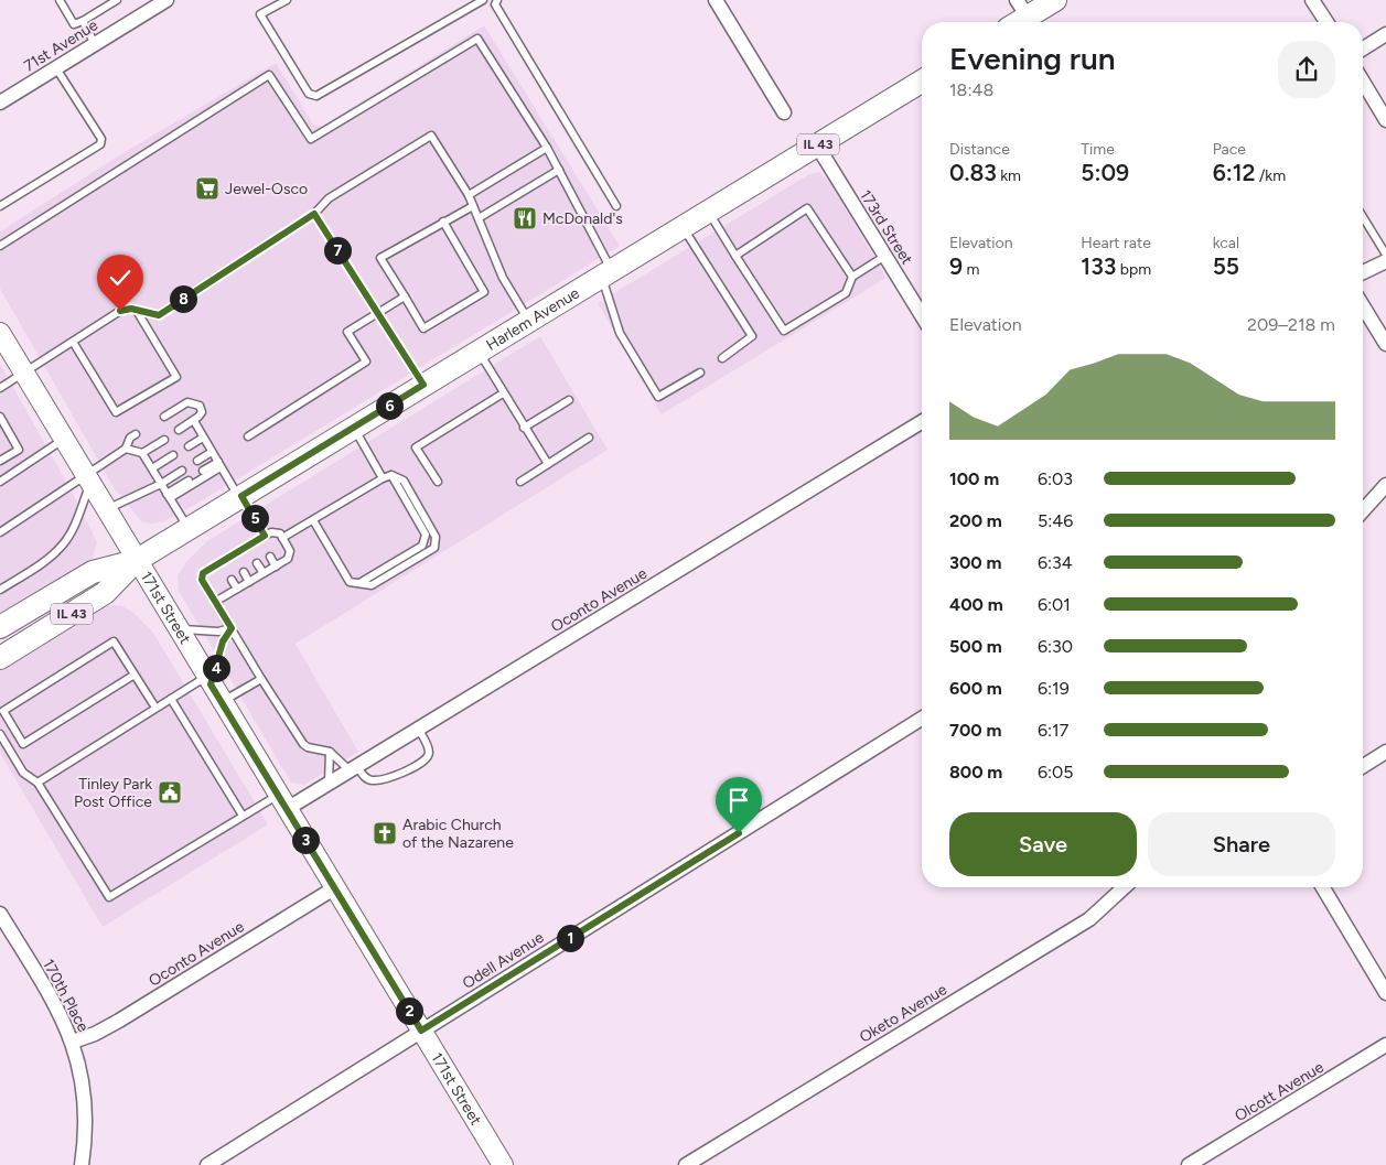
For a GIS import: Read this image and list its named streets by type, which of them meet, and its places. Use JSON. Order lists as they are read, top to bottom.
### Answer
{
  "streets": {
    "main road": ["IL 43", "Harlem Avenue"],
    "street": [
      "71st Avenue",
      "173rd Street",
      "Oconto Avenue",
      "171st Street",
      "Odell Avenue",
      "170th Place",
      "Oketo Avenue",
      "Olcott Avenue"
    ]
  },
  "crossings": [
    ["173rd Street", "Harlem Avenue"],
    ["Harlem Avenue", "171st Street"],
    ["Oconto Avenue", "171st Street"],
    ["Oconto Avenue", "170th Place"],
    ["171st Street", "Odell Avenue"]
  ],
  "places": {
    "supermarket": ["Jewel-Osco"],
    "restaurant": ["McDonald's"],
    "public building": ["Tinley Park Post Office"],
    "church": ["Arabic Church of the Nazarene"]
  },
  "page": {
    "heading": ["Evening run", "18:48"],
    "stats": [
      ["Distance", "0.83 km"],
      ["Time", "5:09"],
      ["Pace", "6:12 /km"],
      ["Elevation", "9 m"],
      ["Heart rate", "133 bpm"],
      ["kcal", "55"]
    ],
    "pins": [
      "7",
      "8",
      "6",
      "5",
      "4",
      "3",
      "1",
      "2"
    ],
    "chart": ["Elevation", "209–218 m"],
    "list": [
      {
        "name": "100 m",
        "note": "6:03"
      },
      {
        "name": "200 m",
        "note": "5:46"
      },
      {
        "name": "300 m",
        "note": "6:34"
      },
      {
        "name": "400 m",
        "note": "6:01"
      },
      {
        "name": "500 m",
        "note": "6:30"
      },
      {
        "name": "600 m",
        "note": "6:19"
      },
      {
        "name": "700 m",
        "note": "6:17"
      },
      {
        "name": "800 m",
        "note": "6:05"
      }
    ],
    "buttons": ["Save", "Share"]
  }
}
